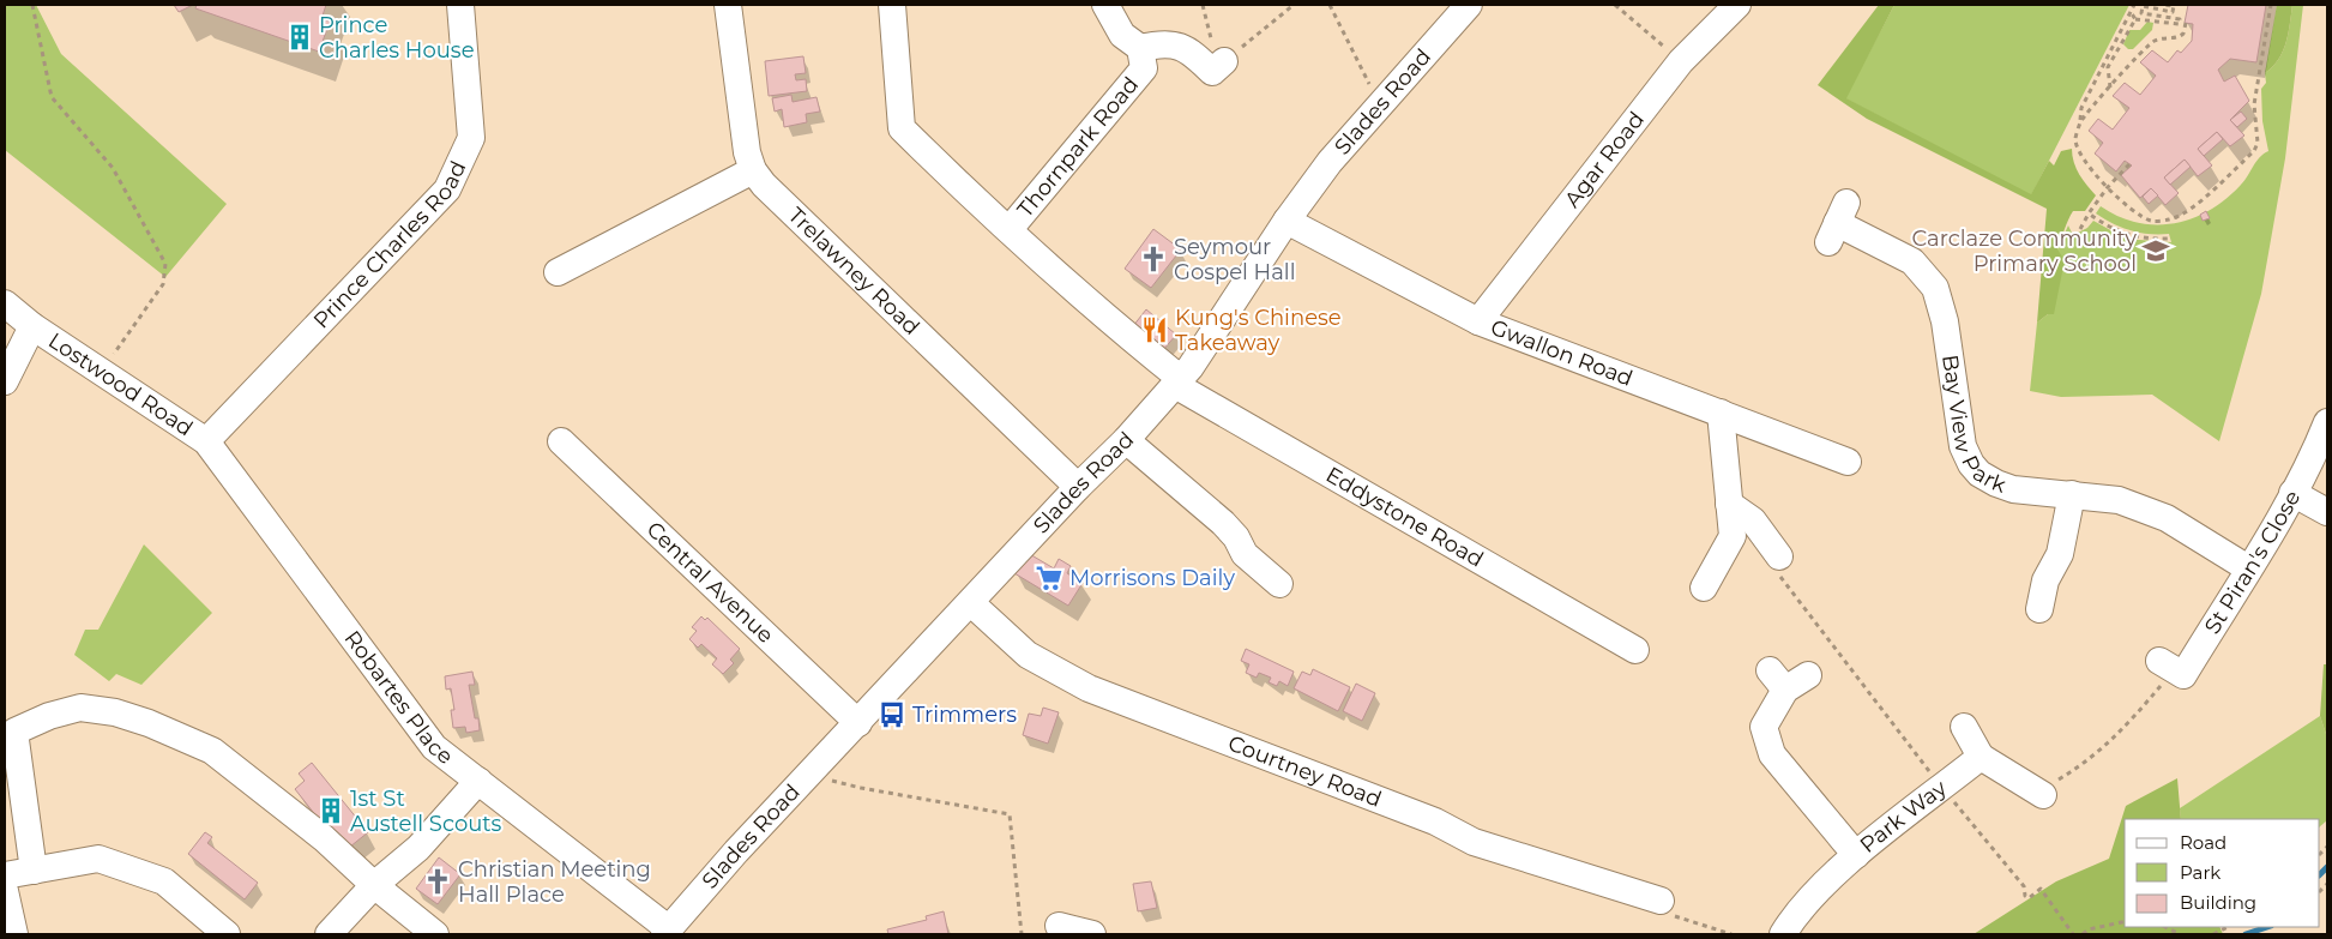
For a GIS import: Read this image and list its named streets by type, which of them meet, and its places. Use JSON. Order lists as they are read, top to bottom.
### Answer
{
  "streets": {
    "street": [
      "Slades Road",
      "Thornpark Road",
      "Agar Road",
      "Prince Charles Road",
      "Trelawney Road",
      "Gwallon Road",
      "Lostwood Road",
      "Bay View Park",
      "Eddystone Road",
      "St Piran's Close",
      "Central Avenue",
      "Robartes Place",
      "Courtney Road",
      "Park Way"
    ]
  },
  "crossings": [
    ["Slades Road", "Trelawney Road"],
    ["Slades Road", "Gwallon Road"],
    ["Slades Road", "Eddystone Road"],
    ["Slades Road", "Central Avenue"],
    ["Slades Road", "Robartes Place"],
    ["Slades Road", "Courtney Road"],
    ["Thornpark Road", "Eddystone Road"],
    ["Agar Road", "Gwallon Road"],
    ["Prince Charles Road", "Lostwood Road"],
    ["Prince Charles Road", "Robartes Place"],
    ["Lostwood Road", "Robartes Place"],
    ["Bay View Park", "St Piran's Close"]
  ],
  "places": {
    "building": ["Prince Charles House", "1st St Austell Scouts"],
    "school or university": ["Carclaze Community Primary School"],
    "church": ["Seymour Gospel Hall", "Christian Meeting Hall Place"],
    "restaurant": ["Kung's Chinese Takeaway"],
    "supermarket": ["Morrisons Daily"],
    "bus stop": ["Trimmers"]
  },
  "legend": ["Road", "Park", "Building"]
}
